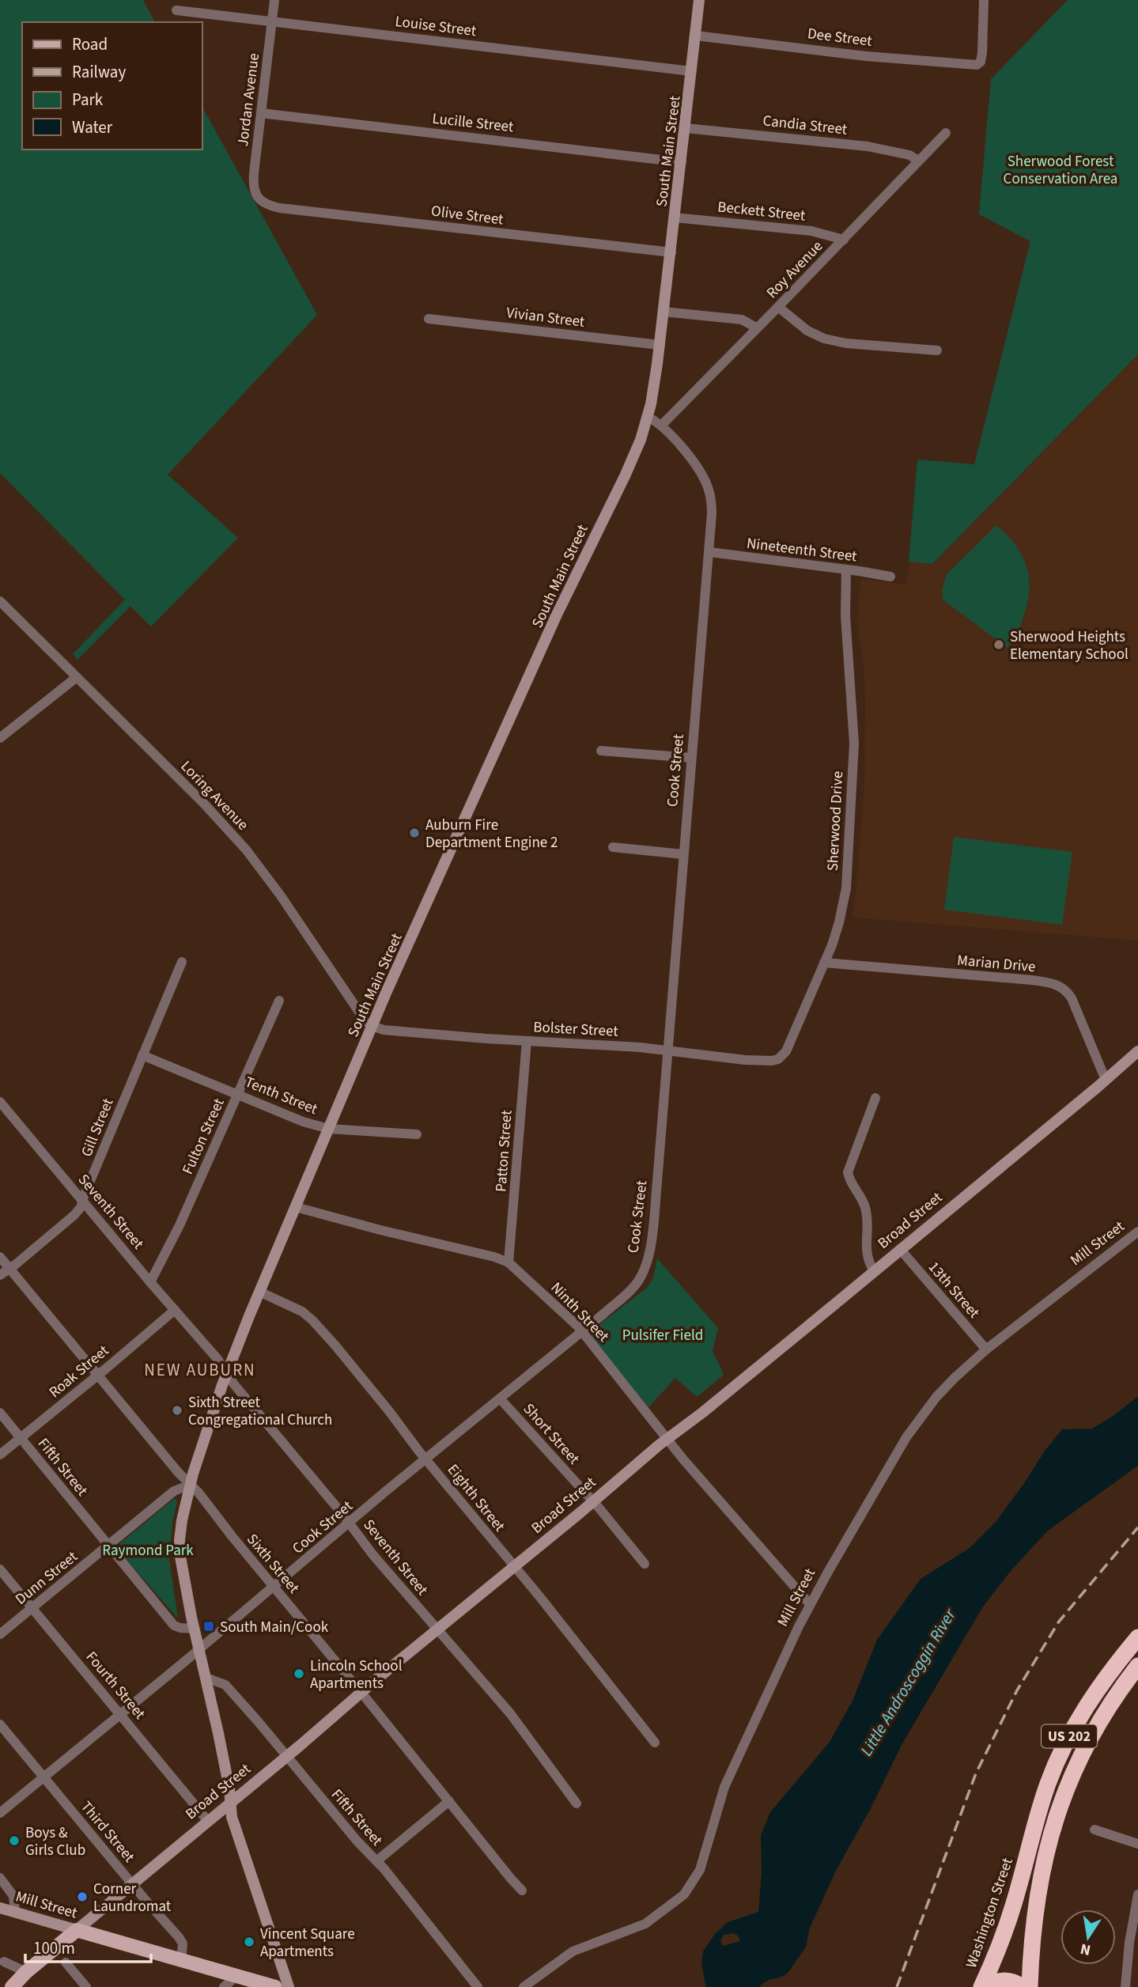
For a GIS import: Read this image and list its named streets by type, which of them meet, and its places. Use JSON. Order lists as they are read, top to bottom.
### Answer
{
  "streets": {
    "highway": ["US 202", "Washington Street"],
    "main road": ["Broad Street", "Mill Street"],
    "street": [
      "Louise Street",
      "Dee Street",
      "Jordan Avenue",
      "Lucille Street",
      "Candia Street",
      "South Main Street",
      "Beckett Street",
      "Olive Street",
      "Roy Avenue",
      "Vivian Street",
      "Nineteenth Street",
      "Cook Street",
      "Loring Avenue",
      "Sherwood Drive",
      "Marian Drive",
      "Bolster Street",
      "Tenth Street",
      "Gill Street",
      "Fulton Street",
      "Patton Street",
      "Seventh Street",
      "13th Street",
      "Ninth Street",
      "Roak Street",
      "Short Street",
      "Fifth Street",
      "Eighth Street",
      "Sixth Street",
      "Dunn Street",
      "Fourth Street",
      "Third Street"
    ]
  },
  "crossings": [
    ["Louise Street", "Jordan Avenue"],
    ["Louise Street", "South Main Street"],
    ["Dee Street", "South Main Street"],
    ["Jordan Avenue", "Lucille Street"],
    ["Jordan Avenue", "Olive Street"],
    ["Lucille Street", "South Main Street"],
    ["Candia Street", "South Main Street"],
    ["Candia Street", "Roy Avenue"],
    ["South Main Street", "Beckett Street"],
    ["South Main Street", "Olive Street"],
    ["South Main Street", "Vivian Street"],
    ["South Main Street", "Cook Street"],
    ["South Main Street", "Loring Avenue"],
    ["South Main Street", "Bolster Street"],
    ["South Main Street", "Tenth Street"],
    ["South Main Street", "Seventh Street"],
    ["South Main Street", "Broad Street"],
    ["South Main Street", "Ninth Street"],
    ["South Main Street", "Fifth Street"],
    ["South Main Street", "Eighth Street"],
    ["South Main Street", "Sixth Street"],
    ["South Main Street", "Dunn Street"],
    ["Beckett Street", "Roy Avenue"],
    ["Roy Avenue", "Cook Street"],
    ["Nineteenth Street", "Cook Street"],
    ["Nineteenth Street", "Sherwood Drive"],
    ["Cook Street", "Bolster Street"],
    ["Cook Street", "Seventh Street"],
    ["Cook Street", "Ninth Street"],
    ["Cook Street", "Short Street"],
    ["Cook Street", "Eighth Street"],
    ["Cook Street", "Sixth Street"],
    ["Cook Street", "Fourth Street"],
    ["Cook Street", "Third Street"],
    ["Loring Avenue", "Bolster Street"],
    ["Sherwood Drive", "Marian Drive"],
    ["Sherwood Drive", "Bolster Street"],
    ["Marian Drive", "Broad Street"],
    ["Bolster Street", "Patton Street"],
    ["Tenth Street", "Gill Street"],
    ["Tenth Street", "Fulton Street"],
    ["Gill Street", "Seventh Street"],
    ["Gill Street", "Sixth Street"],
    ["Fulton Street", "Seventh Street"],
    ["Patton Street", "Ninth Street"],
    ["Seventh Street", "Broad Street"],
    ["Seventh Street", "Roak Street"],
    ["Broad Street", "Mill Street"],
    ["Broad Street", "13th Street"],
    ["Broad Street", "Ninth Street"],
    ["Broad Street", "Short Street"],
    ["Broad Street", "Fifth Street"],
    ["Broad Street", "Eighth Street"],
    ["Broad Street", "Sixth Street"],
    ["Broad Street", "Fourth Street"],
    ["Broad Street", "Third Street"],
    ["Mill Street", "13th Street"],
    ["Mill Street", "Ninth Street"],
    ["Mill Street", "Third Street"],
    ["Roak Street", "Fifth Street"],
    ["Roak Street", "Sixth Street"],
    ["Fifth Street", "Dunn Street"],
    ["Sixth Street", "Dunn Street"],
    ["Dunn Street", "Fourth Street"]
  ],
  "districts": ["NEW AUBURN"],
  "water": ["Little Androscoggin River"],
  "parks": ["Sherwood Forest Conservation Area", "Pulsifer Field", "Raymond Park"],
  "places": {
    "other": [
      "Sherwood Heights Elementary School",
      "Auburn Fire Department Engine 2",
      "Sixth Street Congregational Church",
      "Lincoln School Apartments",
      "Boys & Girls Club",
      "Corner Laundromat",
      "Vincent Square Apartments"
    ],
    "transit": ["South Main/Cook"]
  },
  "legend": [
    "Road",
    "Railway",
    "Park",
    "Water"
  ],
  "scale_bar": "100 m",
  "north": "bottom"
}
